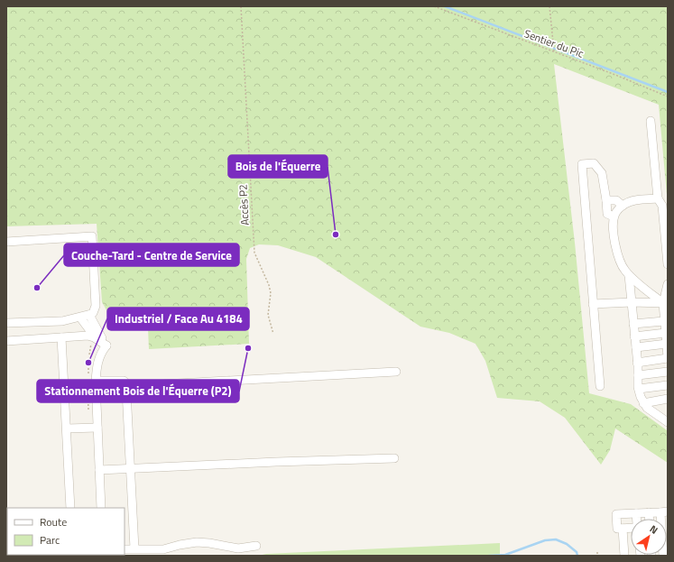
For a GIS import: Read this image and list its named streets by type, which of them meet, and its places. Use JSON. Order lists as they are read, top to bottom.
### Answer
{
  "streets": {
    "path": ["Sentier du Pic", "Accès P2"]
  },
  "places": [
    "Bois de l'Équerre",
    "Couche-Tard - Centre de Service",
    "Stationnement Bois de l'Équerre (P2)",
    "Industriel / Face Au 4184"
  ],
  "legend": ["Route", "Parc"],
  "north": "top right"
}
